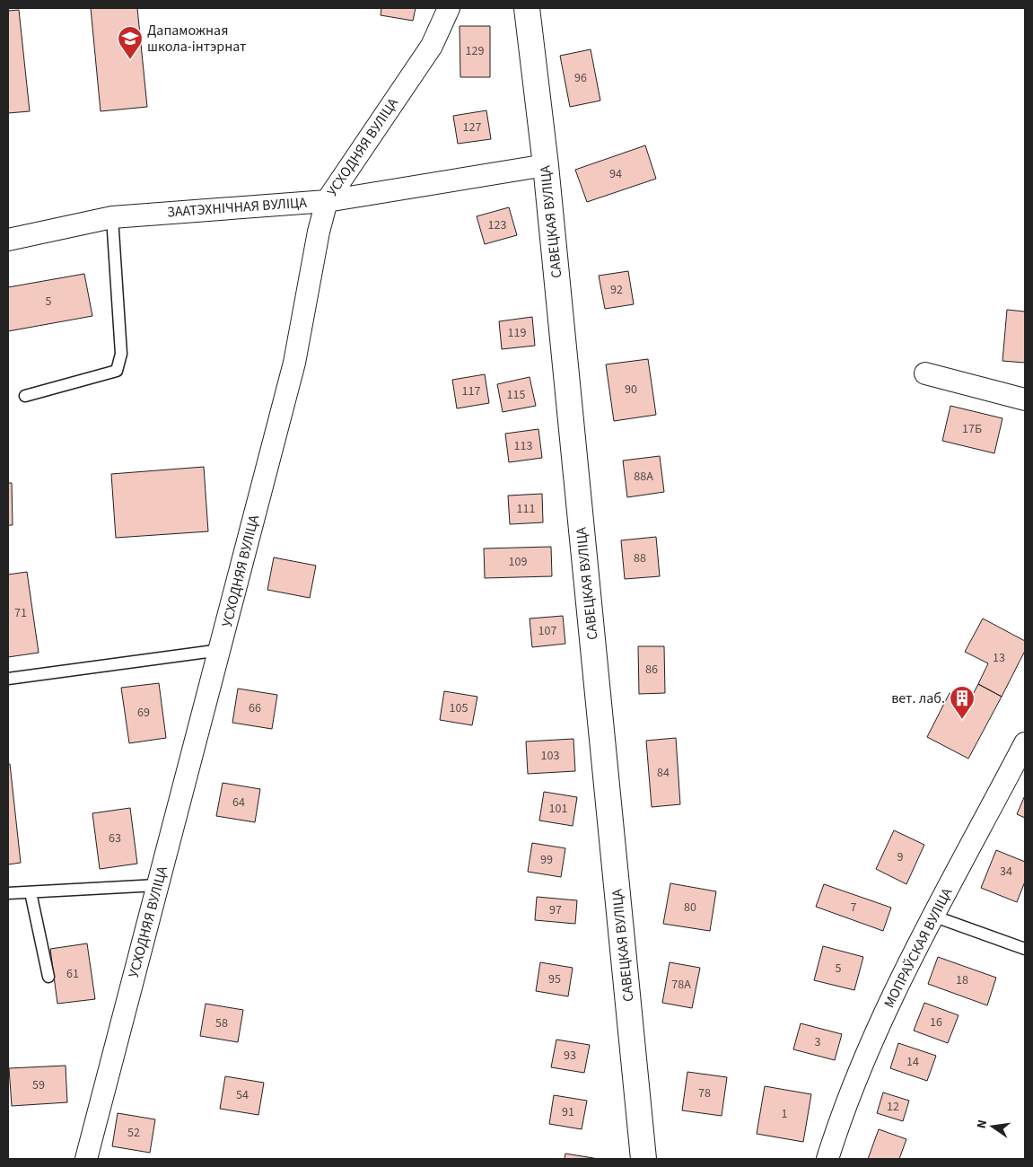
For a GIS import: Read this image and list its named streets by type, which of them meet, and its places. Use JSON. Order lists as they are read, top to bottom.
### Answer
{
  "streets": {
    "street": [
      "УСХОДНЯЯ ВУЛІЦА",
      "ЗААТЭХНІЧНАЯ ВУЛІЦА",
      "САВЕЦКАЯ ВУЛІЦА",
      "МОПРАЎСКАЯ ВУЛІЦА"
    ]
  },
  "crossings": [
    ["УСХОДНЯЯ ВУЛІЦА", "ЗААТЭХНІЧНАЯ ВУЛІЦА"],
    ["ЗААТЭХНІЧНАЯ ВУЛІЦА", "САВЕЦКАЯ ВУЛІЦА"]
  ],
  "places": {
    "school or university": ["Дапаможная школа-інтэрнат"],
    "building": ["вет. лаб."]
  },
  "house_numbers": [
    "129",
    "96",
    "127",
    "94",
    "123",
    "92",
    "5",
    "119",
    "90",
    "117",
    "115",
    "17Б",
    "113",
    "88А",
    "111",
    "88",
    "109",
    "71",
    "107",
    "13",
    "86",
    "66",
    "105",
    "69",
    "103",
    "84",
    "64",
    "101",
    "63",
    "9",
    "99",
    "34",
    "80",
    "7",
    "97",
    "5",
    "61",
    "95",
    "18",
    "78А",
    "16",
    "58",
    "3",
    "93",
    "14",
    "59",
    "78",
    "54",
    "12",
    "91",
    "1",
    "52"
  ],
  "north": "left"
}
